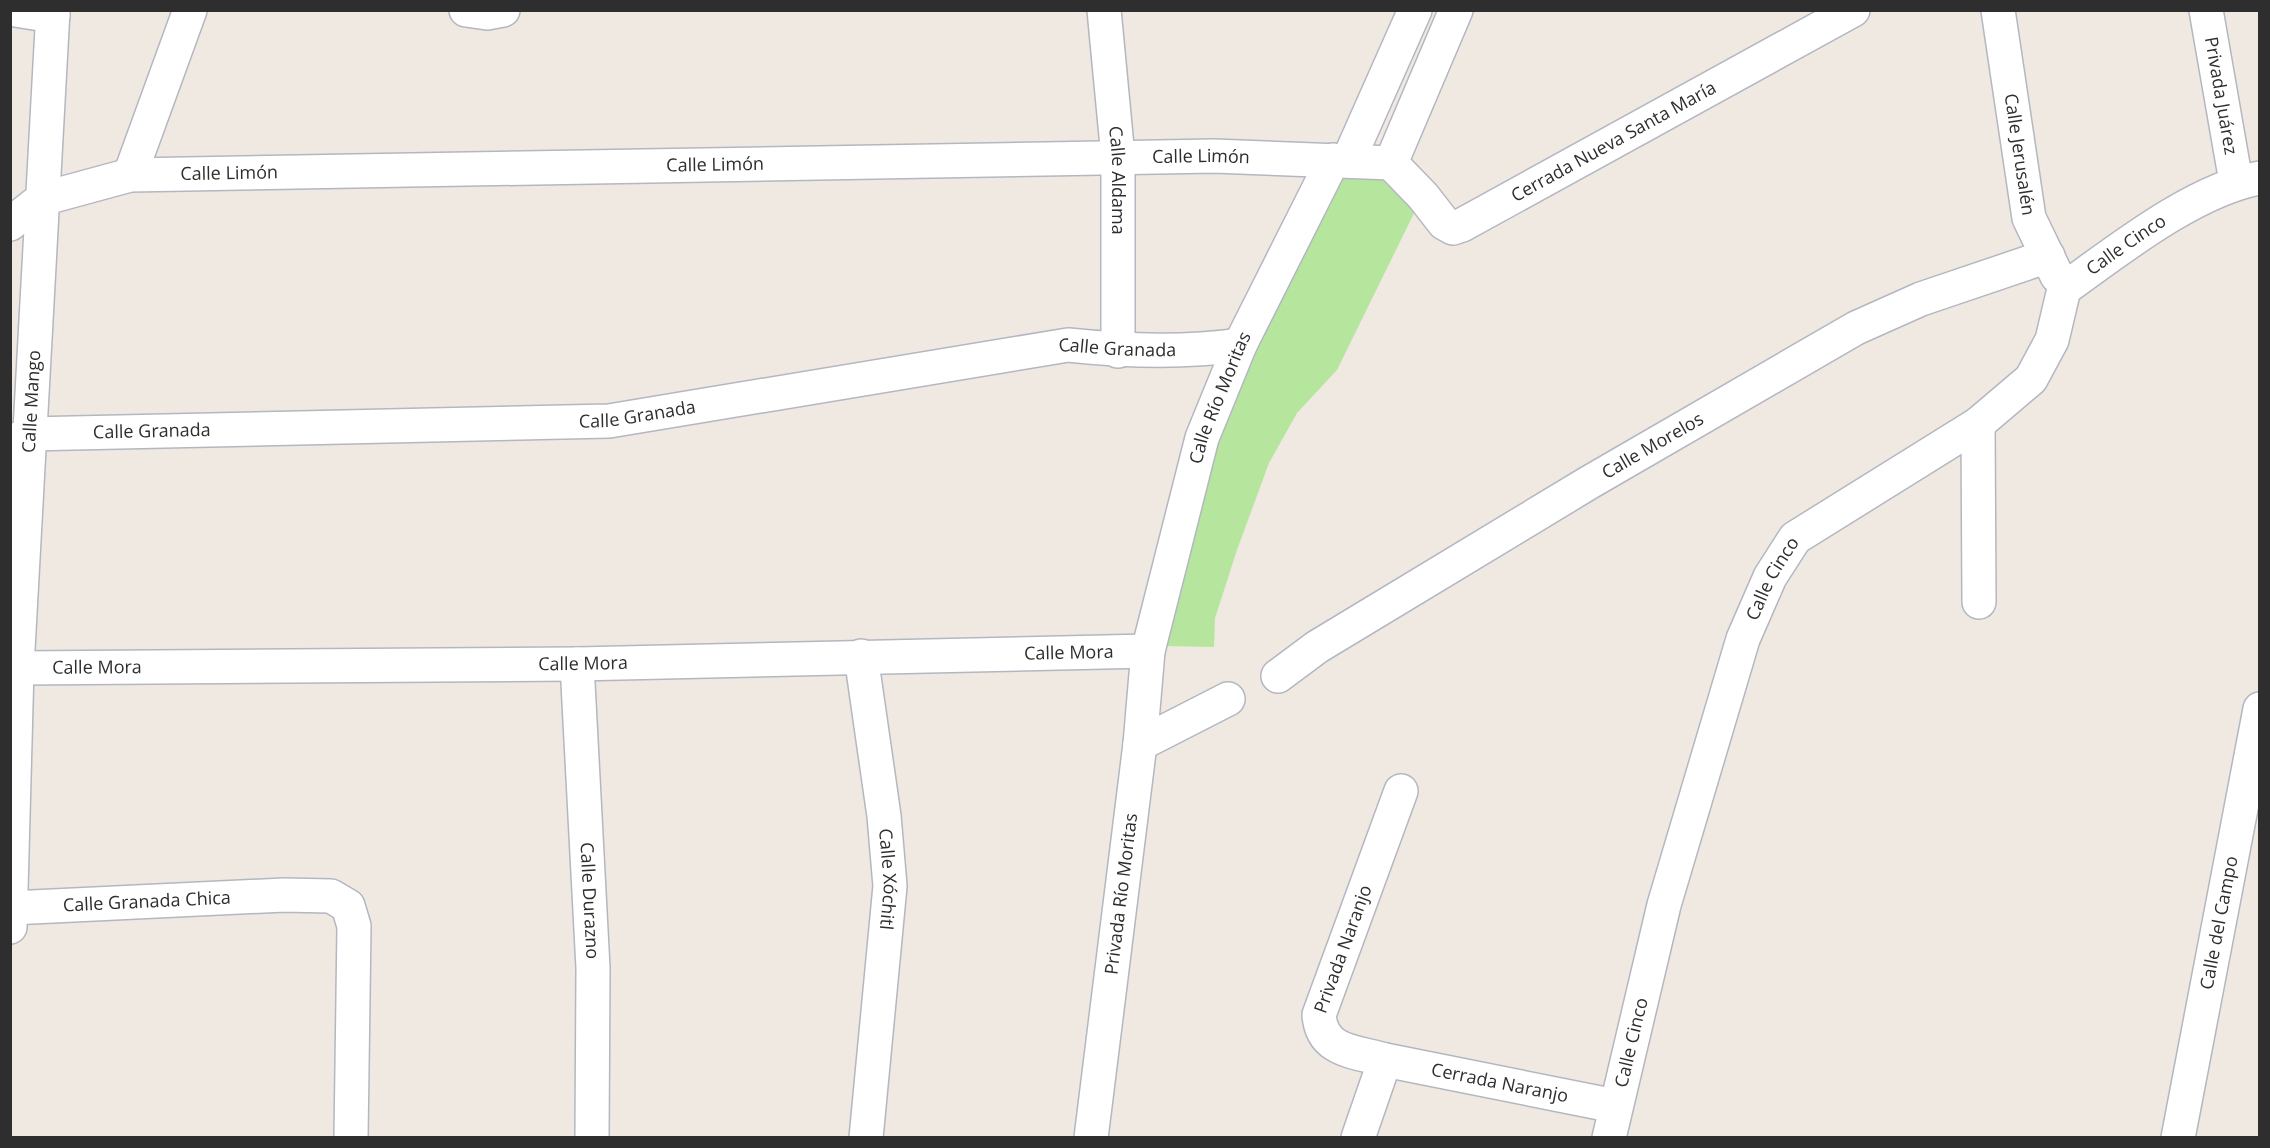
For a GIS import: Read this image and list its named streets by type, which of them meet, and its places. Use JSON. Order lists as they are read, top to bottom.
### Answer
{
  "streets": {
    "street": [
      "Privada Juárez",
      "Cerrada Nueva Santa María",
      "Calle Jerusalén",
      "Calle Limón",
      "Calle Aldama",
      "Calle Cinco",
      "Calle Granada",
      "Calle Río Moritas",
      "Calle Mango",
      "Calle Morelos",
      "Calle Mora",
      "Calle Xóchitl",
      "Privada Río Moritas",
      "Calle Granada Chica",
      "Calle Durazno",
      "Calle del Campo",
      "Privada Naranjo",
      "Cerrada Naranjo"
    ]
  },
  "crossings": [
    ["Privada Juárez", "Calle Cinco"],
    ["Cerrada Nueva Santa María", "Calle Limón"],
    ["Calle Jerusalén", "Calle Cinco"],
    ["Calle Jerusalén", "Calle Morelos"],
    ["Calle Limón", "Calle Aldama"],
    ["Calle Limón", "Calle Río Moritas"],
    ["Calle Limón", "Calle Mango"],
    ["Calle Aldama", "Calle Granada"],
    ["Calle Cinco", "Cerrada Naranjo"],
    ["Calle Granada", "Calle Río Moritas"],
    ["Calle Granada", "Calle Mango"],
    ["Calle Río Moritas", "Calle Mora"],
    ["Calle Río Moritas", "Privada Río Moritas"],
    ["Calle Mango", "Calle Mora"],
    ["Calle Mango", "Calle Granada Chica"],
    ["Calle Mora", "Calle Xóchitl"],
    ["Calle Mora", "Privada Río Moritas"],
    ["Calle Mora", "Calle Durazno"],
    ["Privada Naranjo", "Cerrada Naranjo"]
  ]
}
